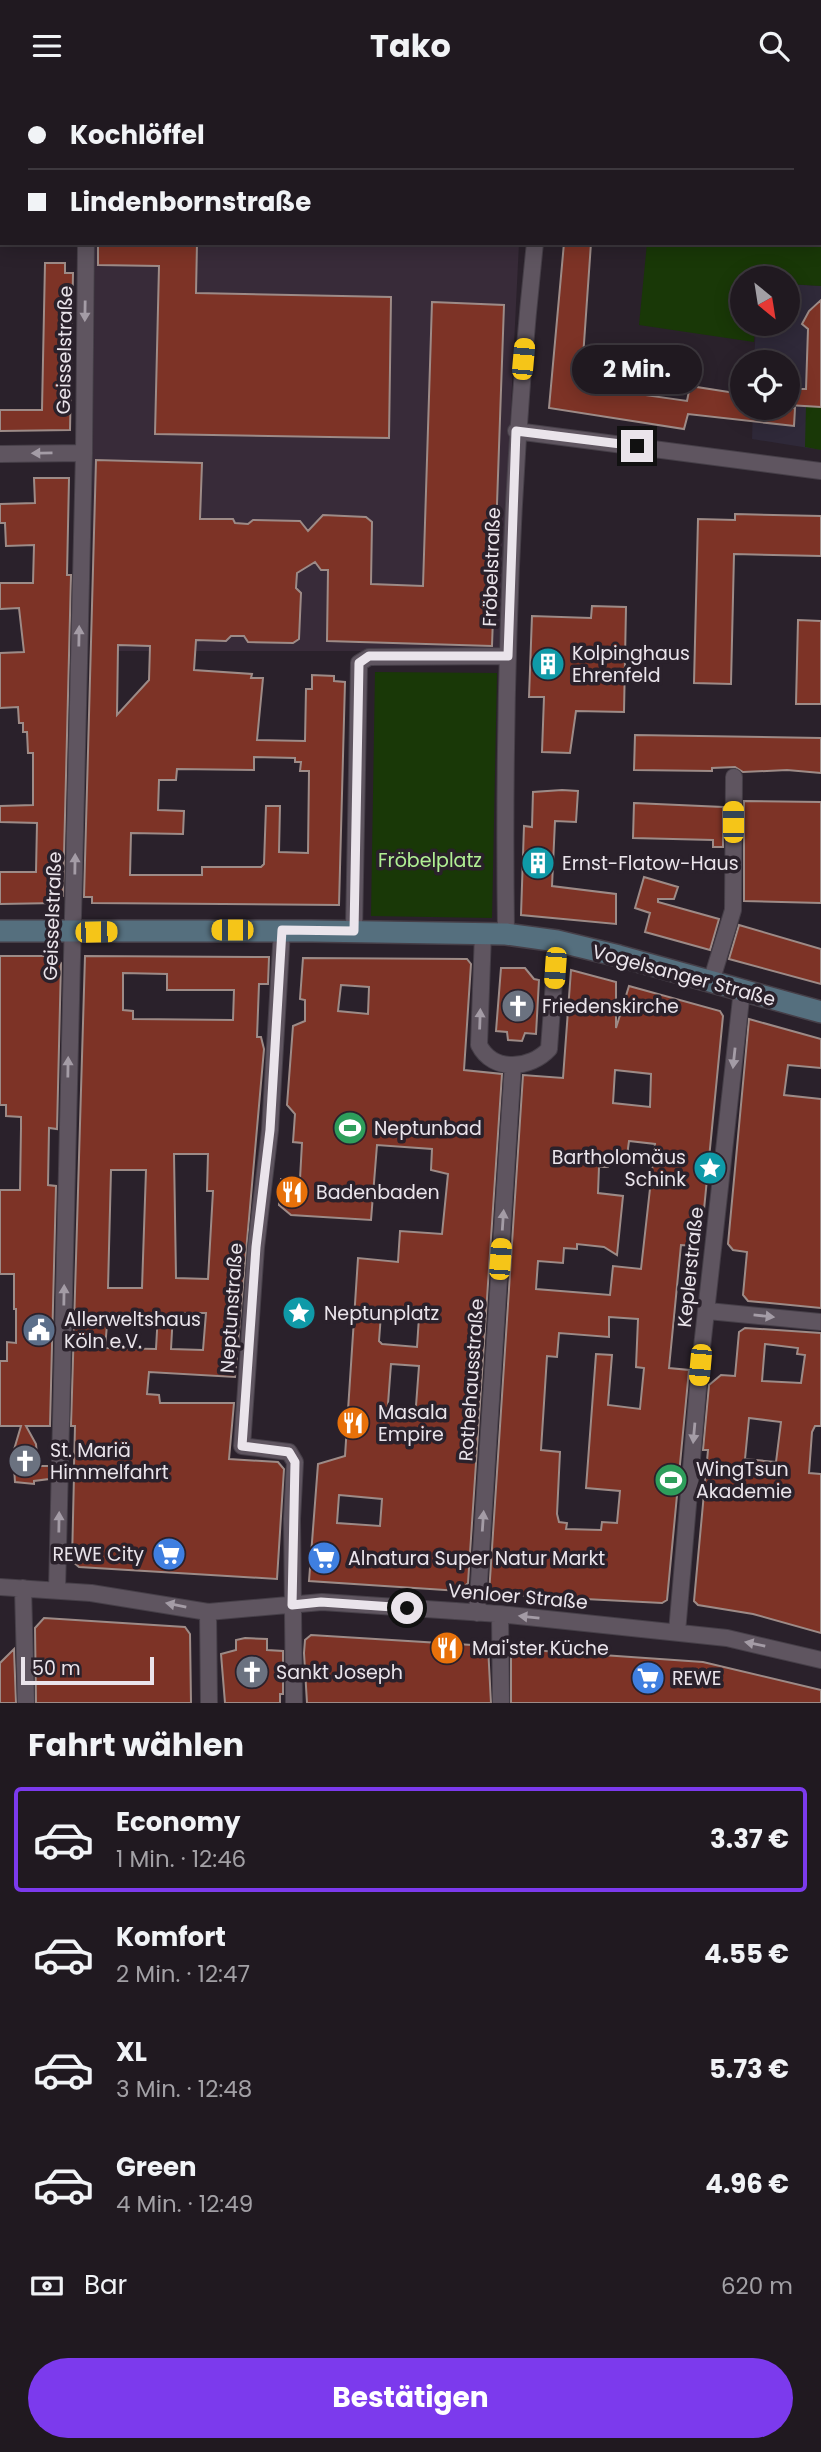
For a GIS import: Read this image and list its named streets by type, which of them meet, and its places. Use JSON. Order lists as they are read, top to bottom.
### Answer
{
  "streets": {
    "street": [
      "Geisselstraße",
      "Fröbelstraße",
      "Vogelsanger Straße",
      "Keplerstraße",
      "Neptunstraße",
      "Rothehausstraße",
      "Venloer Straße"
    ]
  },
  "crossings": [
    ["Geisselstraße", "Vogelsanger Straße"],
    ["Geisselstraße", "Venloer Straße"],
    ["Fröbelstraße", "Vogelsanger Straße"],
    ["Vogelsanger Straße", "Keplerstraße"],
    ["Vogelsanger Straße", "Neptunstraße"],
    ["Keplerstraße", "Venloer Straße"],
    ["Neptunstraße", "Venloer Straße"],
    ["Rothehausstraße", "Venloer Straße"]
  ],
  "one_way": ["Keplerstraße", "Rothehausstraße", "Venloer Straße"],
  "parks": ["Fröbelplatz"],
  "places": {
    "building": ["Kolpinghaus Ehrenfeld", "Ernst-Flatow-Haus"],
    "church": ["Friedenskirche", "St. Mariä Himmelfahrt", "Sankt Joseph"],
    "sports": ["Neptunbad", "WingTsun Akademie"],
    "place": ["Bartholomäus Schink", "Neptunplatz"],
    "restaurant": ["Badenbaden", "Masala Empire", "Mai'ster Küche"],
    "public building": ["Allerweltshaus Köln e.V."],
    "supermarket": ["REWE City", "Alnatura Super Natur Markt", "REWE"]
  },
  "scale_bar": "50 m",
  "north": "bottom right",
  "page": {
    "header": "Tako",
    "banner": ["Kochlöffel", "Lindenbornstraße"],
    "bubble": "2 Min.",
    "scale": "50 m",
    "heading": "Fahrt wählen",
    "list": [
      {
        "name": "Economy",
        "note": "1 Min. · 12:46",
        "value": "3.37 €"
      },
      {
        "name": "Komfort",
        "note": "2 Min. · 12:47",
        "value": "4.55 €"
      },
      {
        "name": "XL",
        "note": "3 Min. · 12:48",
        "value": "5.73 €"
      },
      {
        "name": "Green",
        "note": "4 Min. · 12:49",
        "value": "4.96 €"
      }
    ],
    "pay": ["Bar", "620 m"],
    "buttons": "Bestätigen"
  }
}
